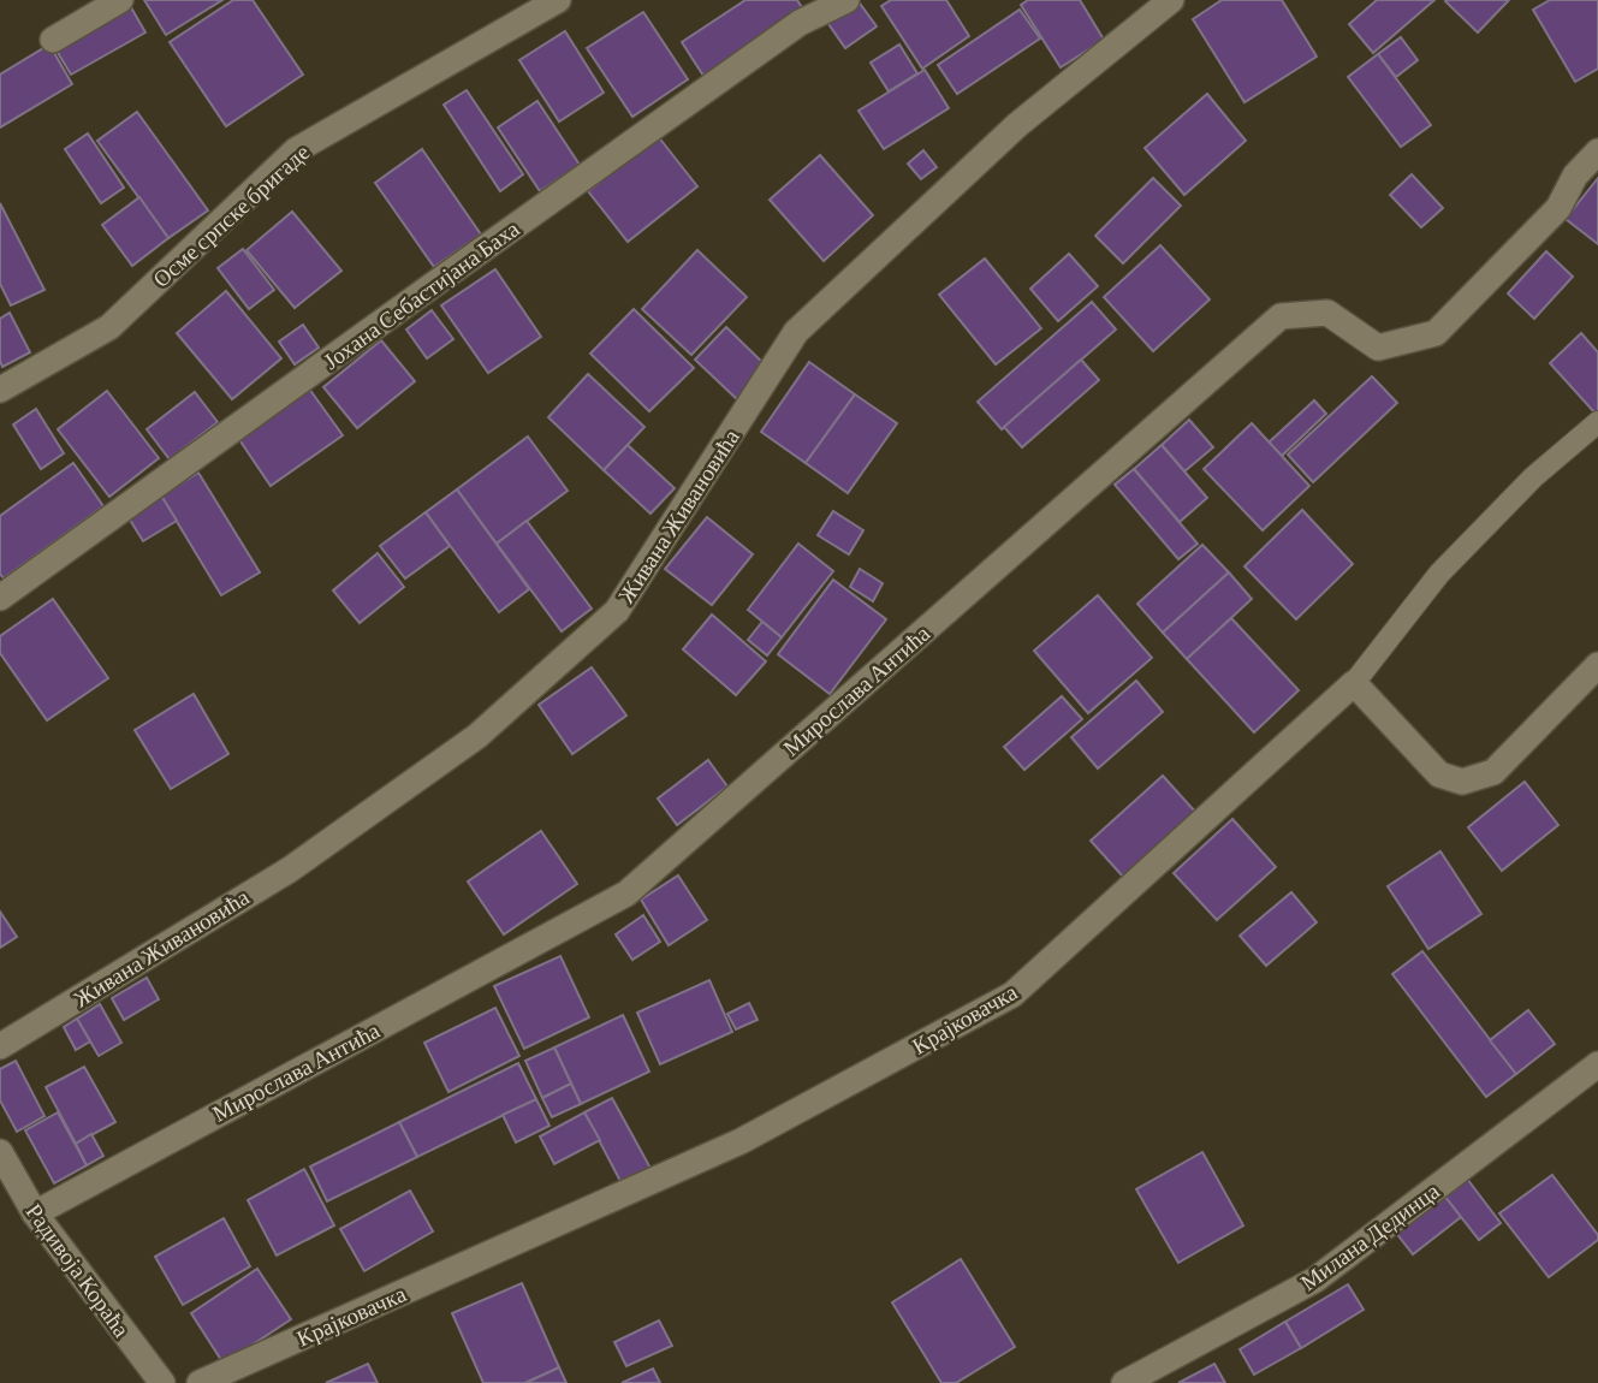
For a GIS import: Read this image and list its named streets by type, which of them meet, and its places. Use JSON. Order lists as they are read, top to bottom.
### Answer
{
  "streets": {
    "street": [
      "Осме српске бригаде",
      "Јохана Себастијана Баха",
      "Живана Живановића",
      "Мирослава Антића",
      "Крајковачка",
      "Милана Дединца",
      "Радивоја Кораћа"
    ]
  },
  "crossings": [
    ["Мирослава Антића", "Радивоја Кораћа"]
  ]
}
